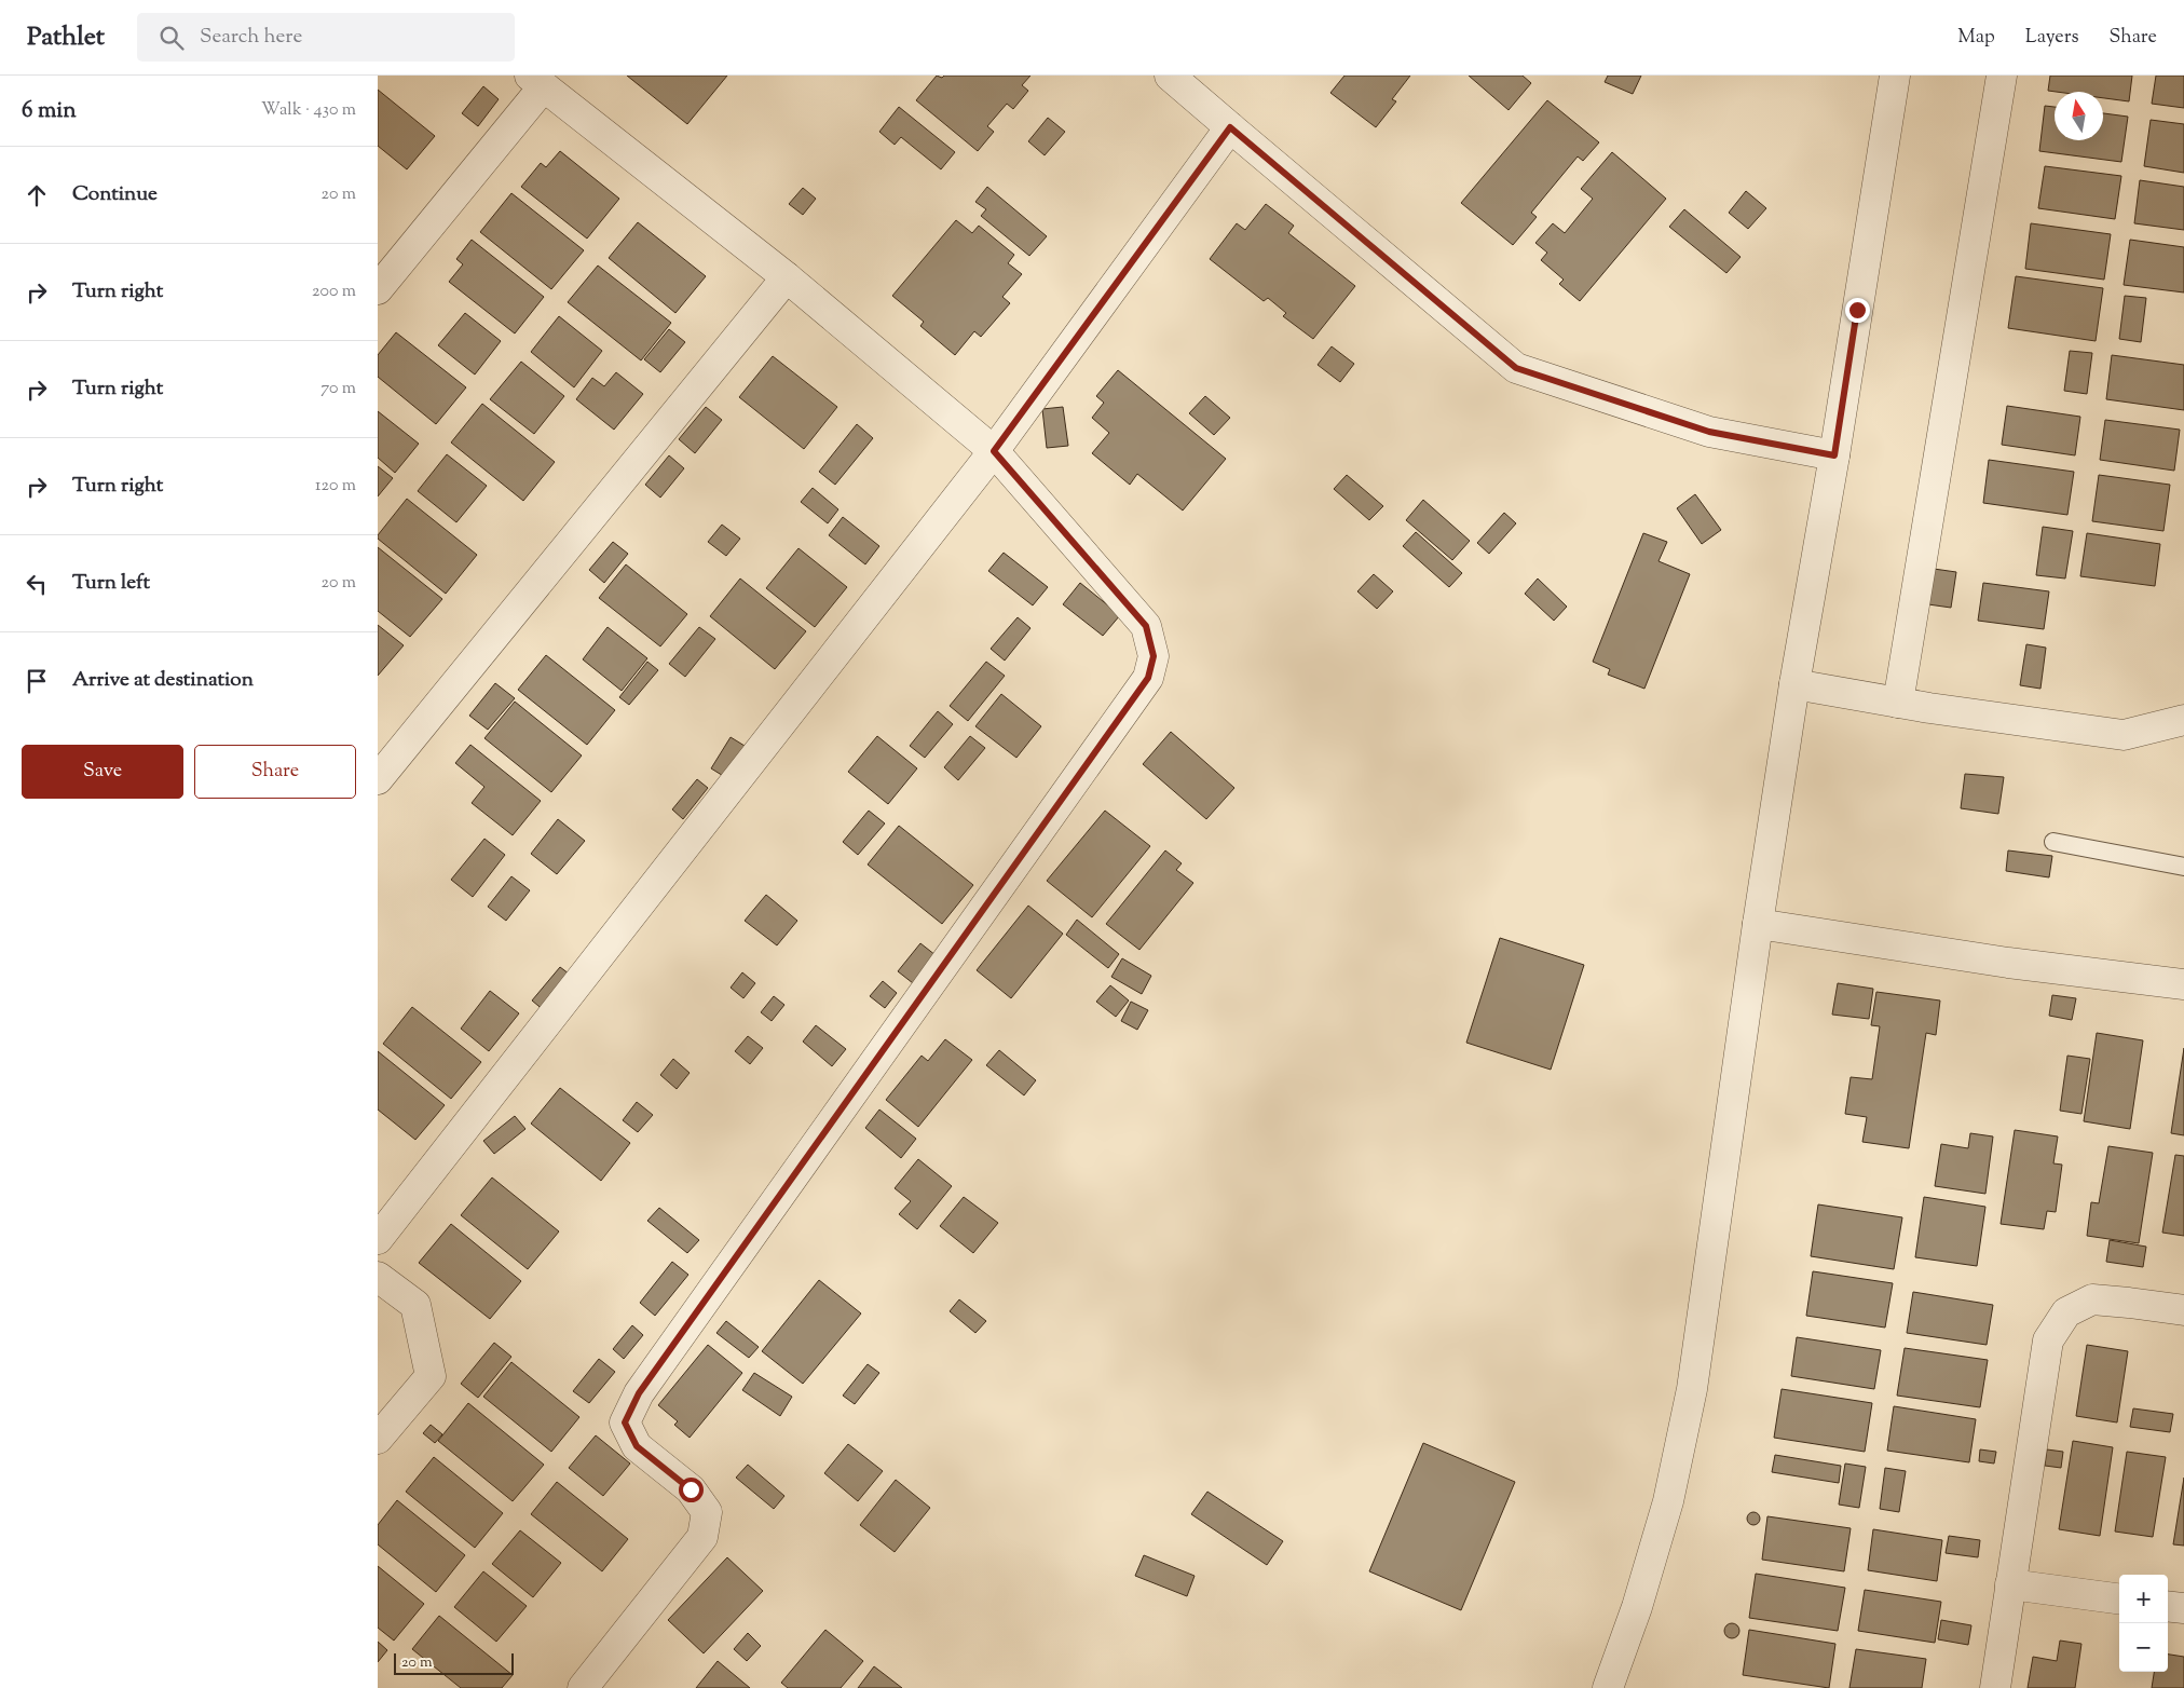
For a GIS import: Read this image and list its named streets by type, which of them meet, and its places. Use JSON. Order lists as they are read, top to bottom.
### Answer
{
  "scale_bar": "20 m",
  "north": "top",
  "page": {
    "header": "Pathlet",
    "search": "Search here",
    "nav": ["Map", "Layers", "Share"],
    "heading": ["6 min", "Walk · 430 m"],
    "list": [
      ["Continue", "20 m"],
      ["Turn right", "200 m"],
      ["Turn right", "70 m"],
      ["Turn right", "120 m"],
      ["Turn left", "20 m"],
      "Arrive at destination"
    ],
    "buttons": ["Save", "Share"],
    "map_buttons": ["+", "−"],
    "scale": "20 m"
  }
}
